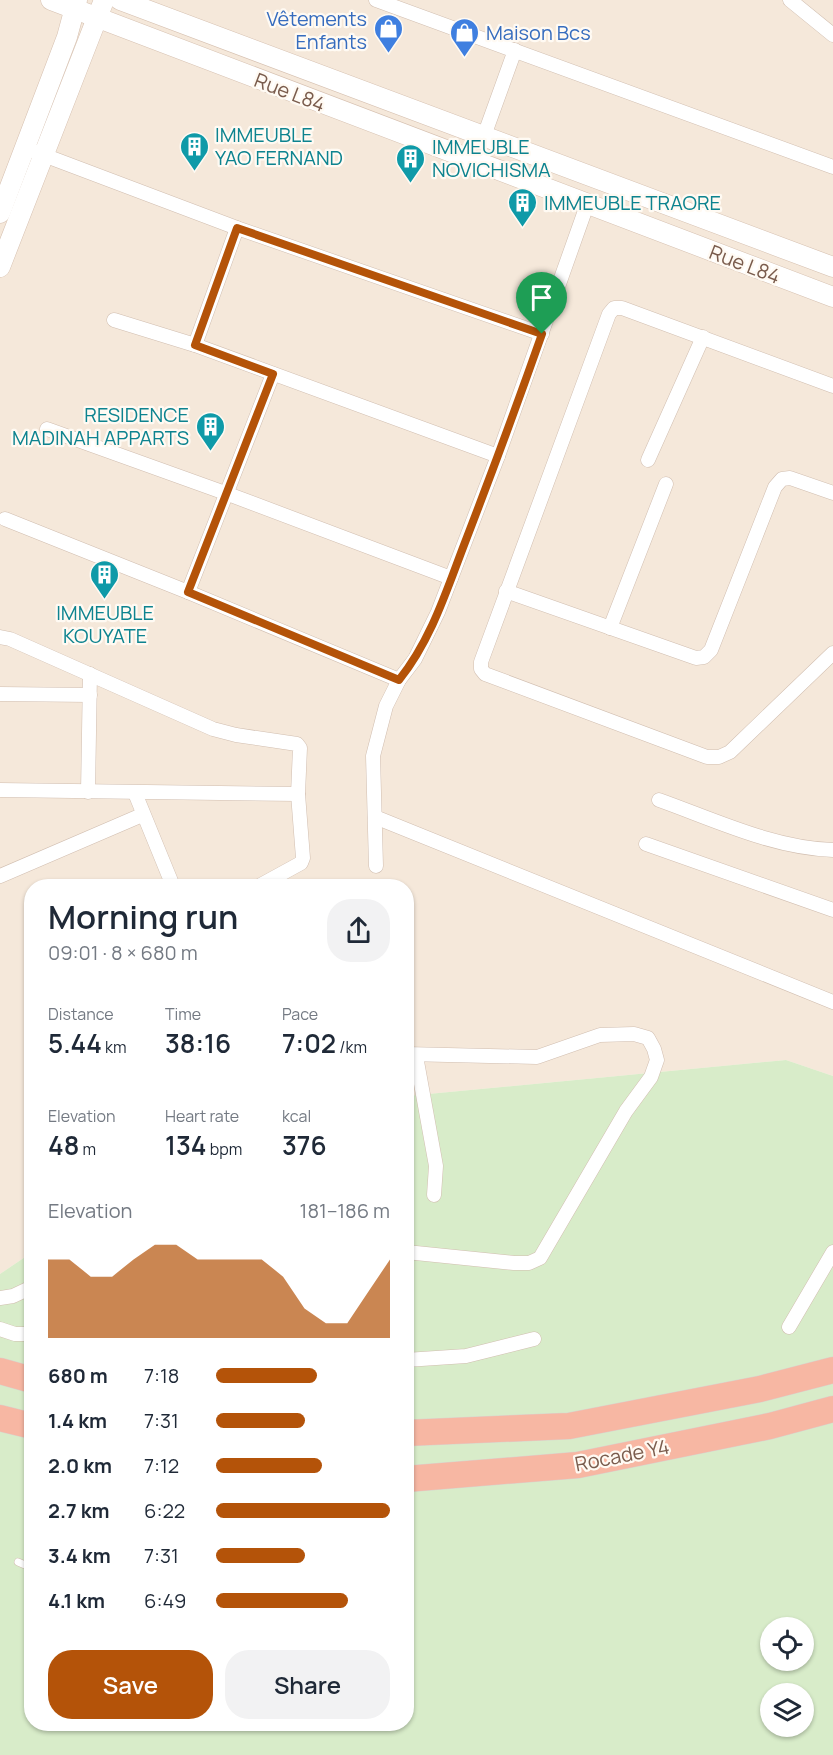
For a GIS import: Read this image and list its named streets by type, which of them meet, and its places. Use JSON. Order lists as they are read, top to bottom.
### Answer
{
  "streets": {
    "highway": ["Rocade Y4"],
    "main road": ["Rue L84"]
  },
  "places": {
    "shop": ["Vêtements Enfants", "Maison Bcs"],
    "building": [
      "IMMEUBLE YAO FERNAND",
      "IMMEUBLE NOVICHISMA",
      "IMMEUBLE TRAORE",
      "RESIDENCE MADINAH APPARTS",
      "IMMEUBLE KOUYATE"
    ]
  },
  "page": {
    "heading": ["Morning run", "09:01 · 8 × 680 m"],
    "stats": [
      ["Distance", "5.44 km"],
      ["Time", "38:16"],
      ["Pace", "7:02 /km"],
      ["Elevation", "48 m"],
      ["Heart rate", "134 bpm"],
      ["kcal", "376"]
    ],
    "chart": ["Elevation", "181–186 m"],
    "list": [
      {
        "name": "680 m",
        "note": "7:18"
      },
      {
        "name": "1.4 km",
        "note": "7:31"
      },
      {
        "name": "2.0 km",
        "note": "7:12"
      },
      {
        "name": "2.7 km",
        "note": "6:22"
      },
      {
        "name": "3.4 km",
        "note": "7:31"
      },
      {
        "name": "4.1 km",
        "note": "6:49"
      }
    ],
    "buttons": ["Save", "Share"]
  }
}
